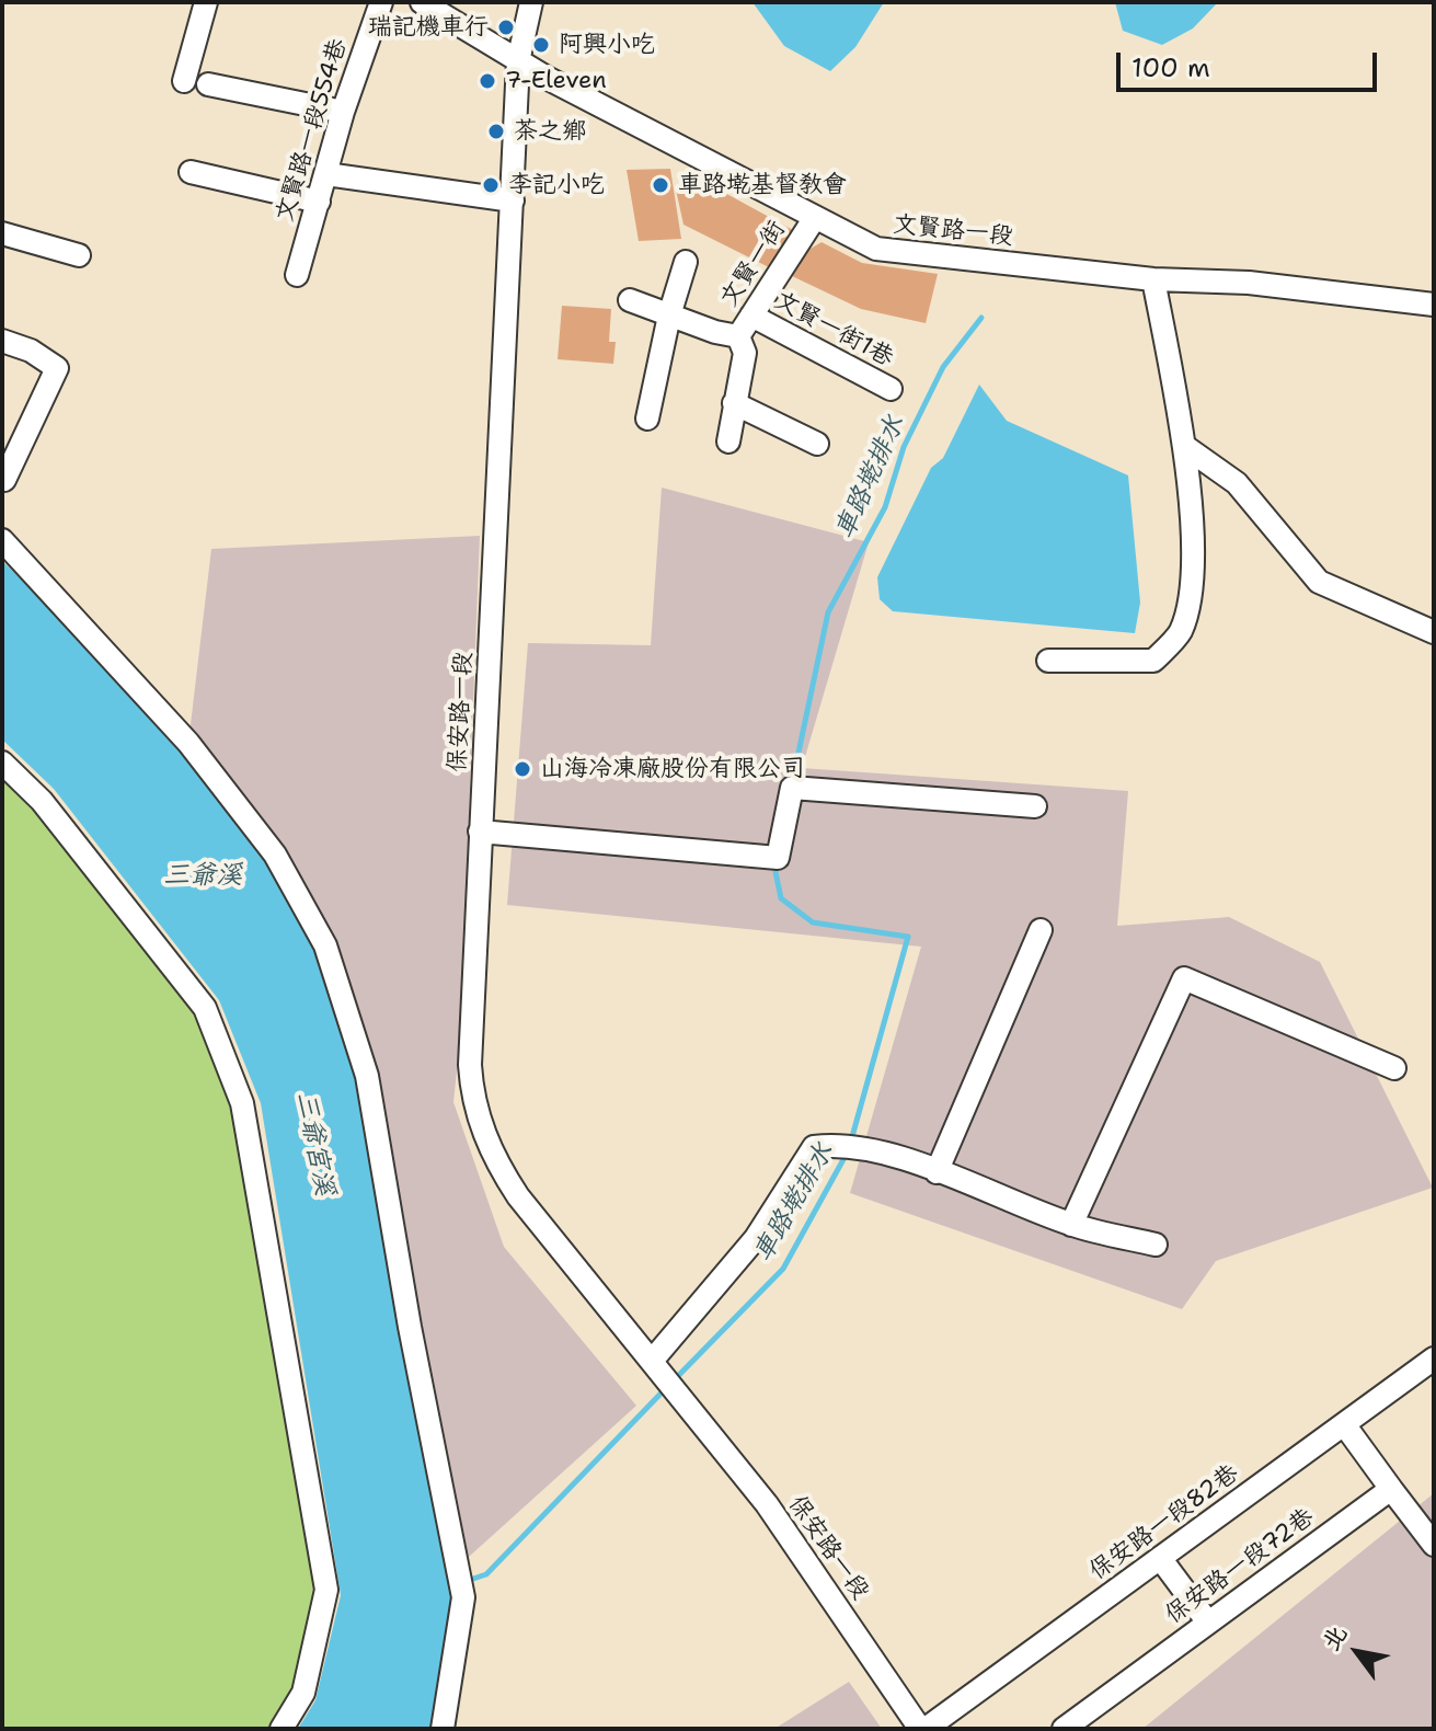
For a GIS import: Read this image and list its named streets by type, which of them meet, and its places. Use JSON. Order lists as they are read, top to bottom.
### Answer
{
  "streets": {
    "street": [
      "文賢路一段554巷",
      "文賢路一段",
      "文賢一街",
      "文賢一街1巷",
      "保安路一段",
      "保安路一段82巷",
      "保安路一段72巷"
    ]
  },
  "crossings": [
    ["文賢路一段", "文賢一街"],
    ["文賢路一段", "保安路一段"],
    ["文賢一街", "文賢一街1巷"],
    ["保安路一段", "保安路一段82巷"]
  ],
  "water": ["車路墘排水", "三爺溪", "三爺宮溪"],
  "places": [
    "瑞記機車行",
    "阿興小吃",
    "7-Eleven",
    "茶之鄉",
    "李記小吃",
    "車路墘基督教會",
    "山海冷凍廠股份有限公司"
  ],
  "scale_bar": "100 m",
  "north": "top left"
}
